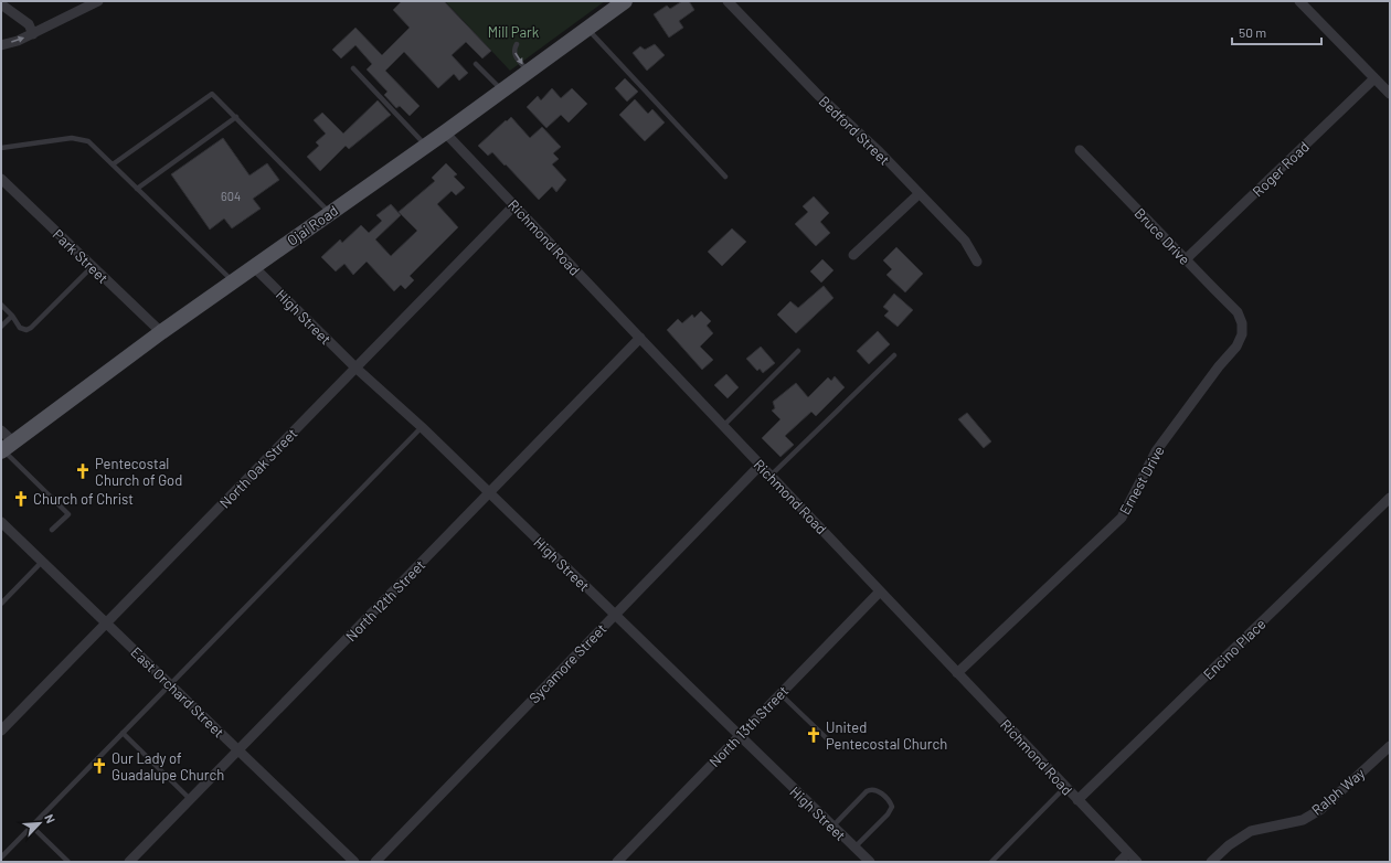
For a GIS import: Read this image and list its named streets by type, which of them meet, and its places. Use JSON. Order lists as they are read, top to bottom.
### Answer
{
  "streets": {
    "main road": ["Ojai Road"],
    "street": [
      "Bedford Street",
      "Roger Road",
      "Bruce Drive",
      "Richmond Road",
      "Park Street",
      "High Street",
      "North Oak Street",
      "Ernest Drive",
      "North 12th Street",
      "Encino Place",
      "Sycamore Street",
      "East Orchard Street",
      "North 13th Street",
      "Ralph Way"
    ]
  },
  "crossings": [
    ["Roger Road", "Bruce Drive"],
    ["Ojai Road", "Richmond Road"],
    ["Ojai Road", "Park Street"],
    ["Ojai Road", "High Street"],
    ["Bruce Drive", "Ernest Drive"],
    ["Richmond Road", "North Oak Street"],
    ["Richmond Road", "Ernest Drive"],
    ["Richmond Road", "North 12th Street"],
    ["Richmond Road", "Encino Place"],
    ["Richmond Road", "Sycamore Street"],
    ["Richmond Road", "North 13th Street"],
    ["High Street", "North Oak Street"],
    ["High Street", "North 12th Street"],
    ["High Street", "Sycamore Street"],
    ["High Street", "North 13th Street"],
    ["North Oak Street", "East Orchard Street"],
    ["North 12th Street", "East Orchard Street"]
  ],
  "parks": ["Mill Park"],
  "places": {
    "church": [
      "Pentecostal Church of God",
      "Church of Christ",
      "United Pentecostal Church",
      "Our Lady of Guadalupe Church"
    ]
  },
  "house_numbers": ["604"],
  "scale_bar": "50 m",
  "north": "top right"
}
